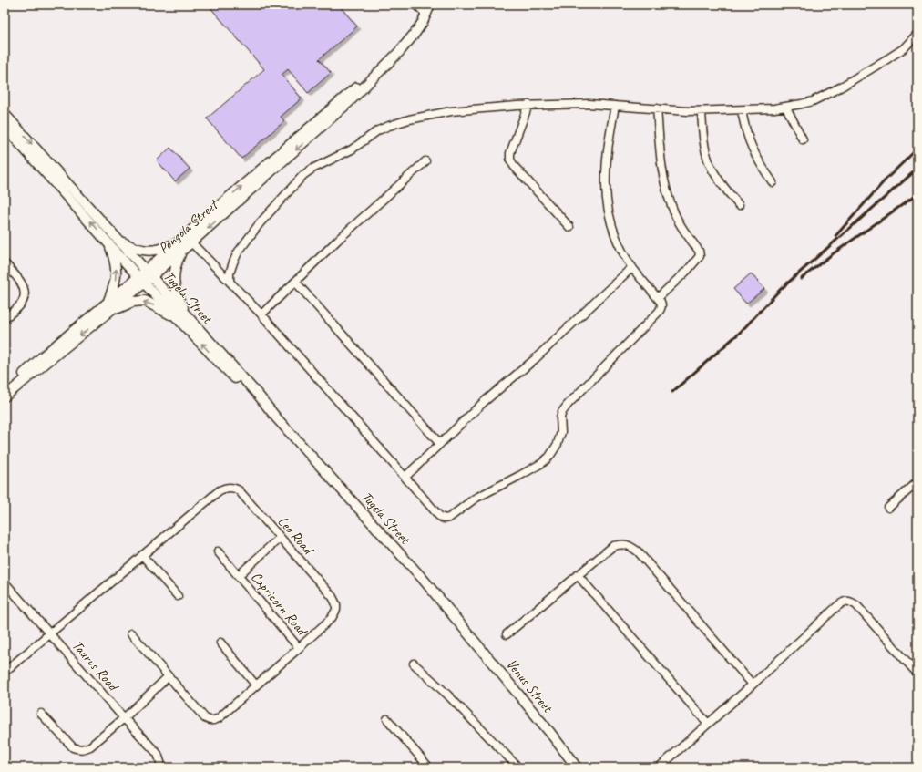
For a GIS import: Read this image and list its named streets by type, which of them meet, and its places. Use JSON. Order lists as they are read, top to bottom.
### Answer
{
  "streets": {
    "street": [
      "Pongola Street",
      "Tugela Street",
      "Leo Road",
      "Capricorn Road",
      "Taurus Road",
      "Venus Street"
    ]
  },
  "crossings": [
    ["Pongola Street", "Tugela Street"],
    ["Tugela Street", "Venus Street"],
    ["Leo Road", "Capricorn Road"],
    ["Leo Road", "Taurus Road"]
  ]
}
